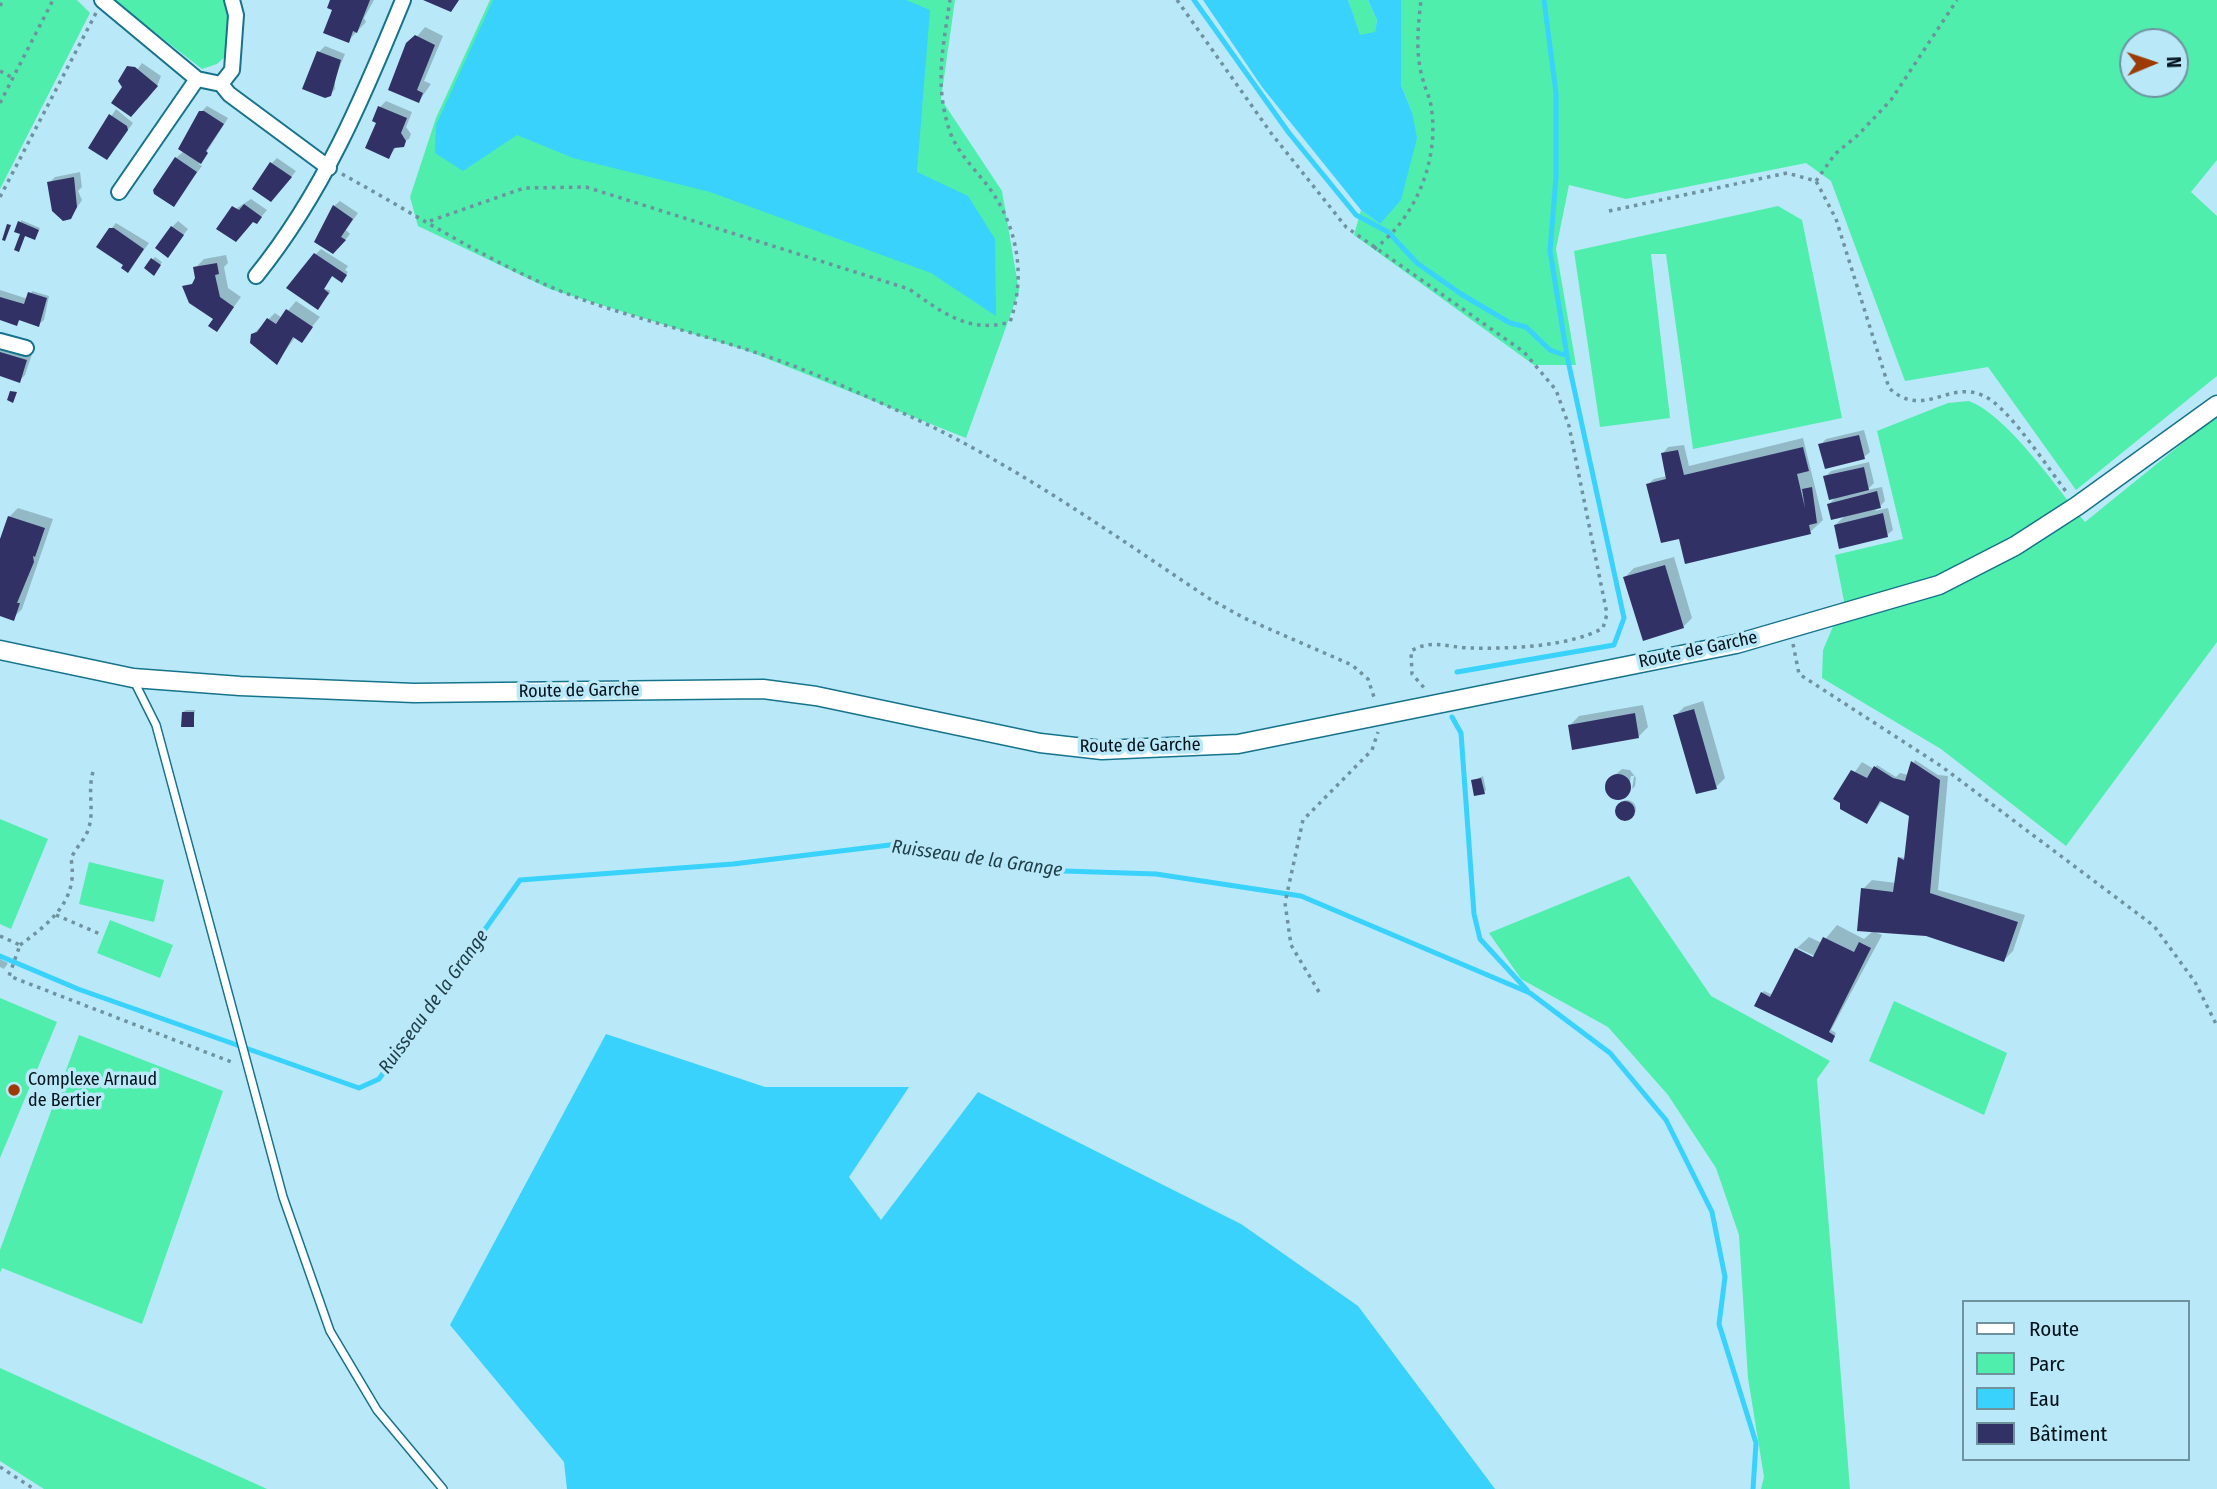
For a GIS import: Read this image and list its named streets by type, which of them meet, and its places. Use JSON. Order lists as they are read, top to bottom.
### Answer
{
  "streets": {
    "street": ["Route de Garche"]
  },
  "water": ["Ruisseau de la Grange"],
  "places": ["Complexe Arnaud de Bertier"],
  "legend": [
    "Route",
    "Parc",
    "Eau",
    "Bâtiment"
  ],
  "north": "right"
}
